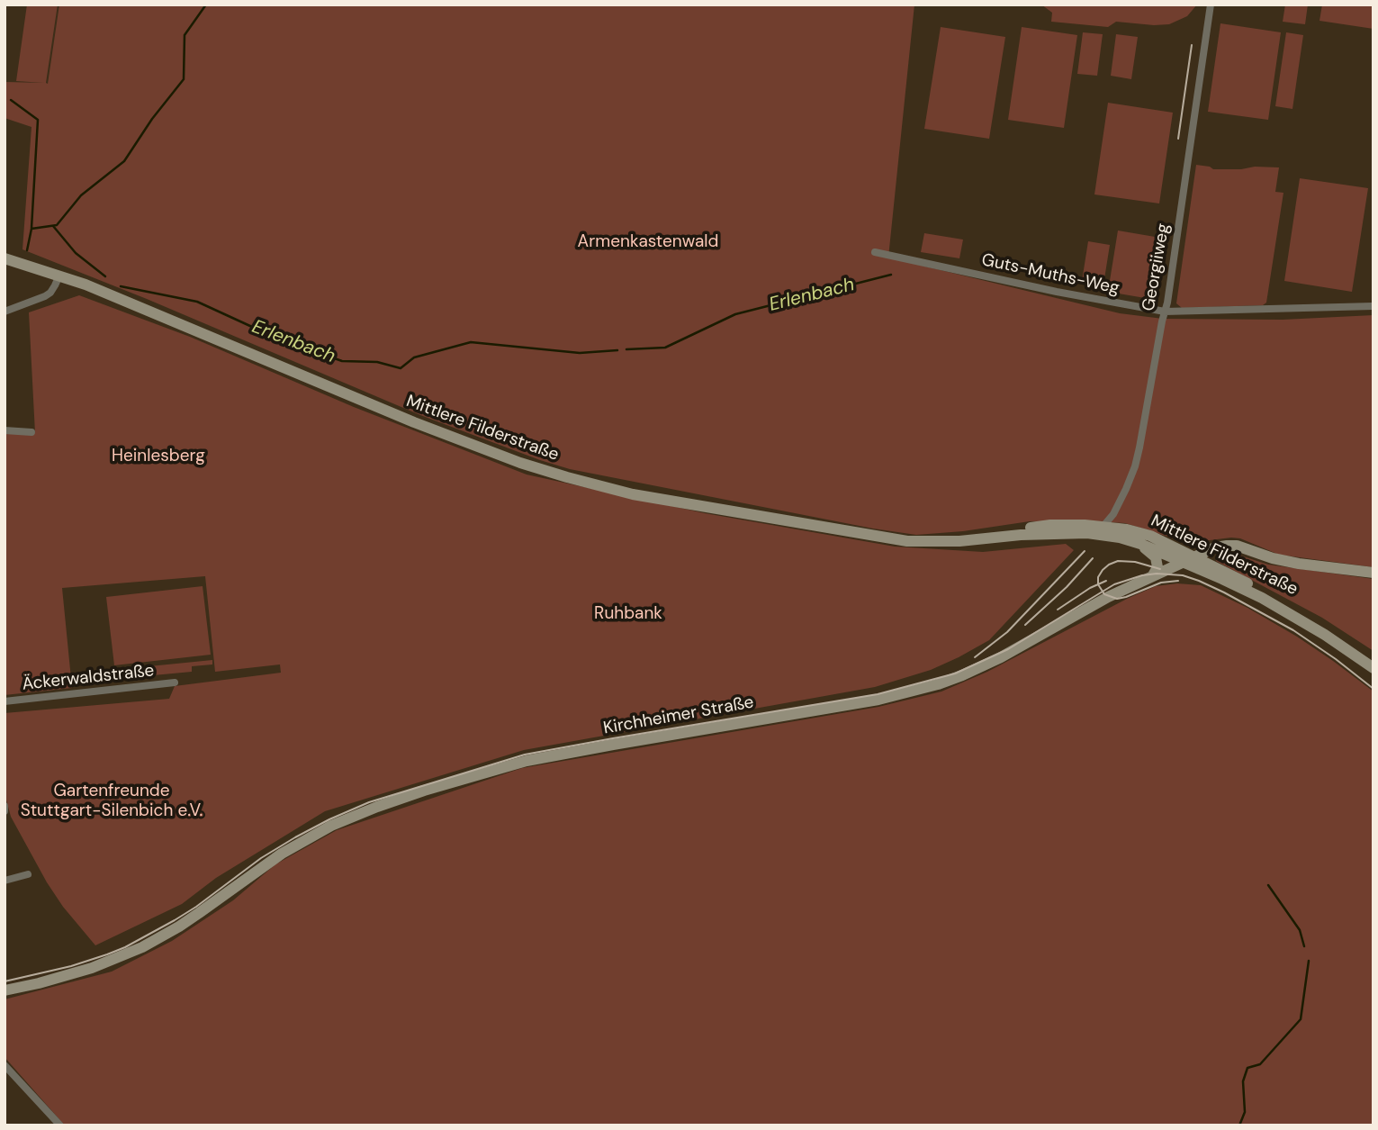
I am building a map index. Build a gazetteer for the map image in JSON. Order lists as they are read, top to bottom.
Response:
{
  "streets": {
    "main road": ["Mittlere Filderstraße", "Kirchheimer Straße"],
    "street": ["Georgiiweg", "Guts-Muths-Weg", "Äckerwaldstraße"]
  },
  "crossings": [
    ["Georgiiweg", "Guts-Muths-Weg"],
    ["Georgiiweg", "Mittlere Filderstraße"],
    ["Mittlere Filderstraße", "Kirchheimer Straße"]
  ],
  "water": ["Erlenbach"],
  "parks": [
    "Armenkastenwald",
    "Heinlesberg",
    "Ruhbank",
    "Gartenfreunde Stuttgart-Silenbich e.V."
  ]
}
